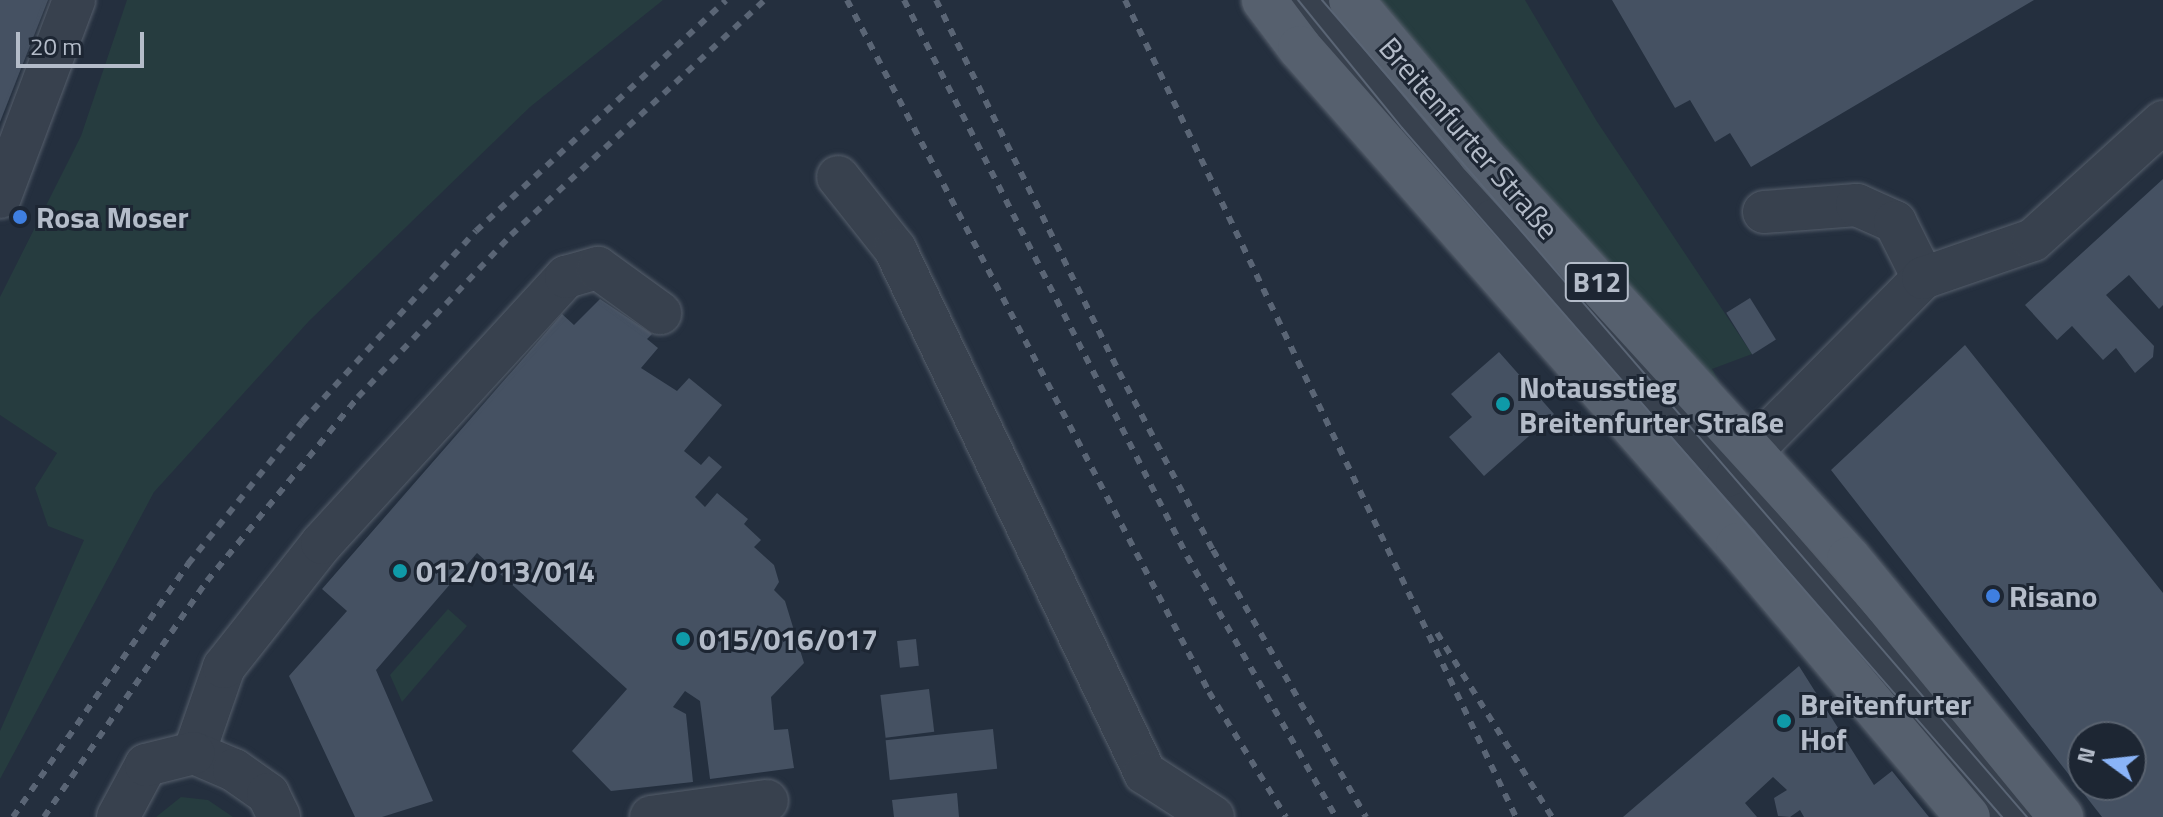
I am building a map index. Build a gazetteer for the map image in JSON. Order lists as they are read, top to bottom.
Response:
{
  "streets": {
    "main road": ["Breitenfurter Straße", "B12"]
  },
  "places": [
    "Rosa Moser",
    "Notausstieg Breitenfurter Straße",
    "012/013/014",
    "Risano",
    "015/016/017",
    "Breitenfurter Hof"
  ],
  "scale_bar": "20 m",
  "north": "left"
}
